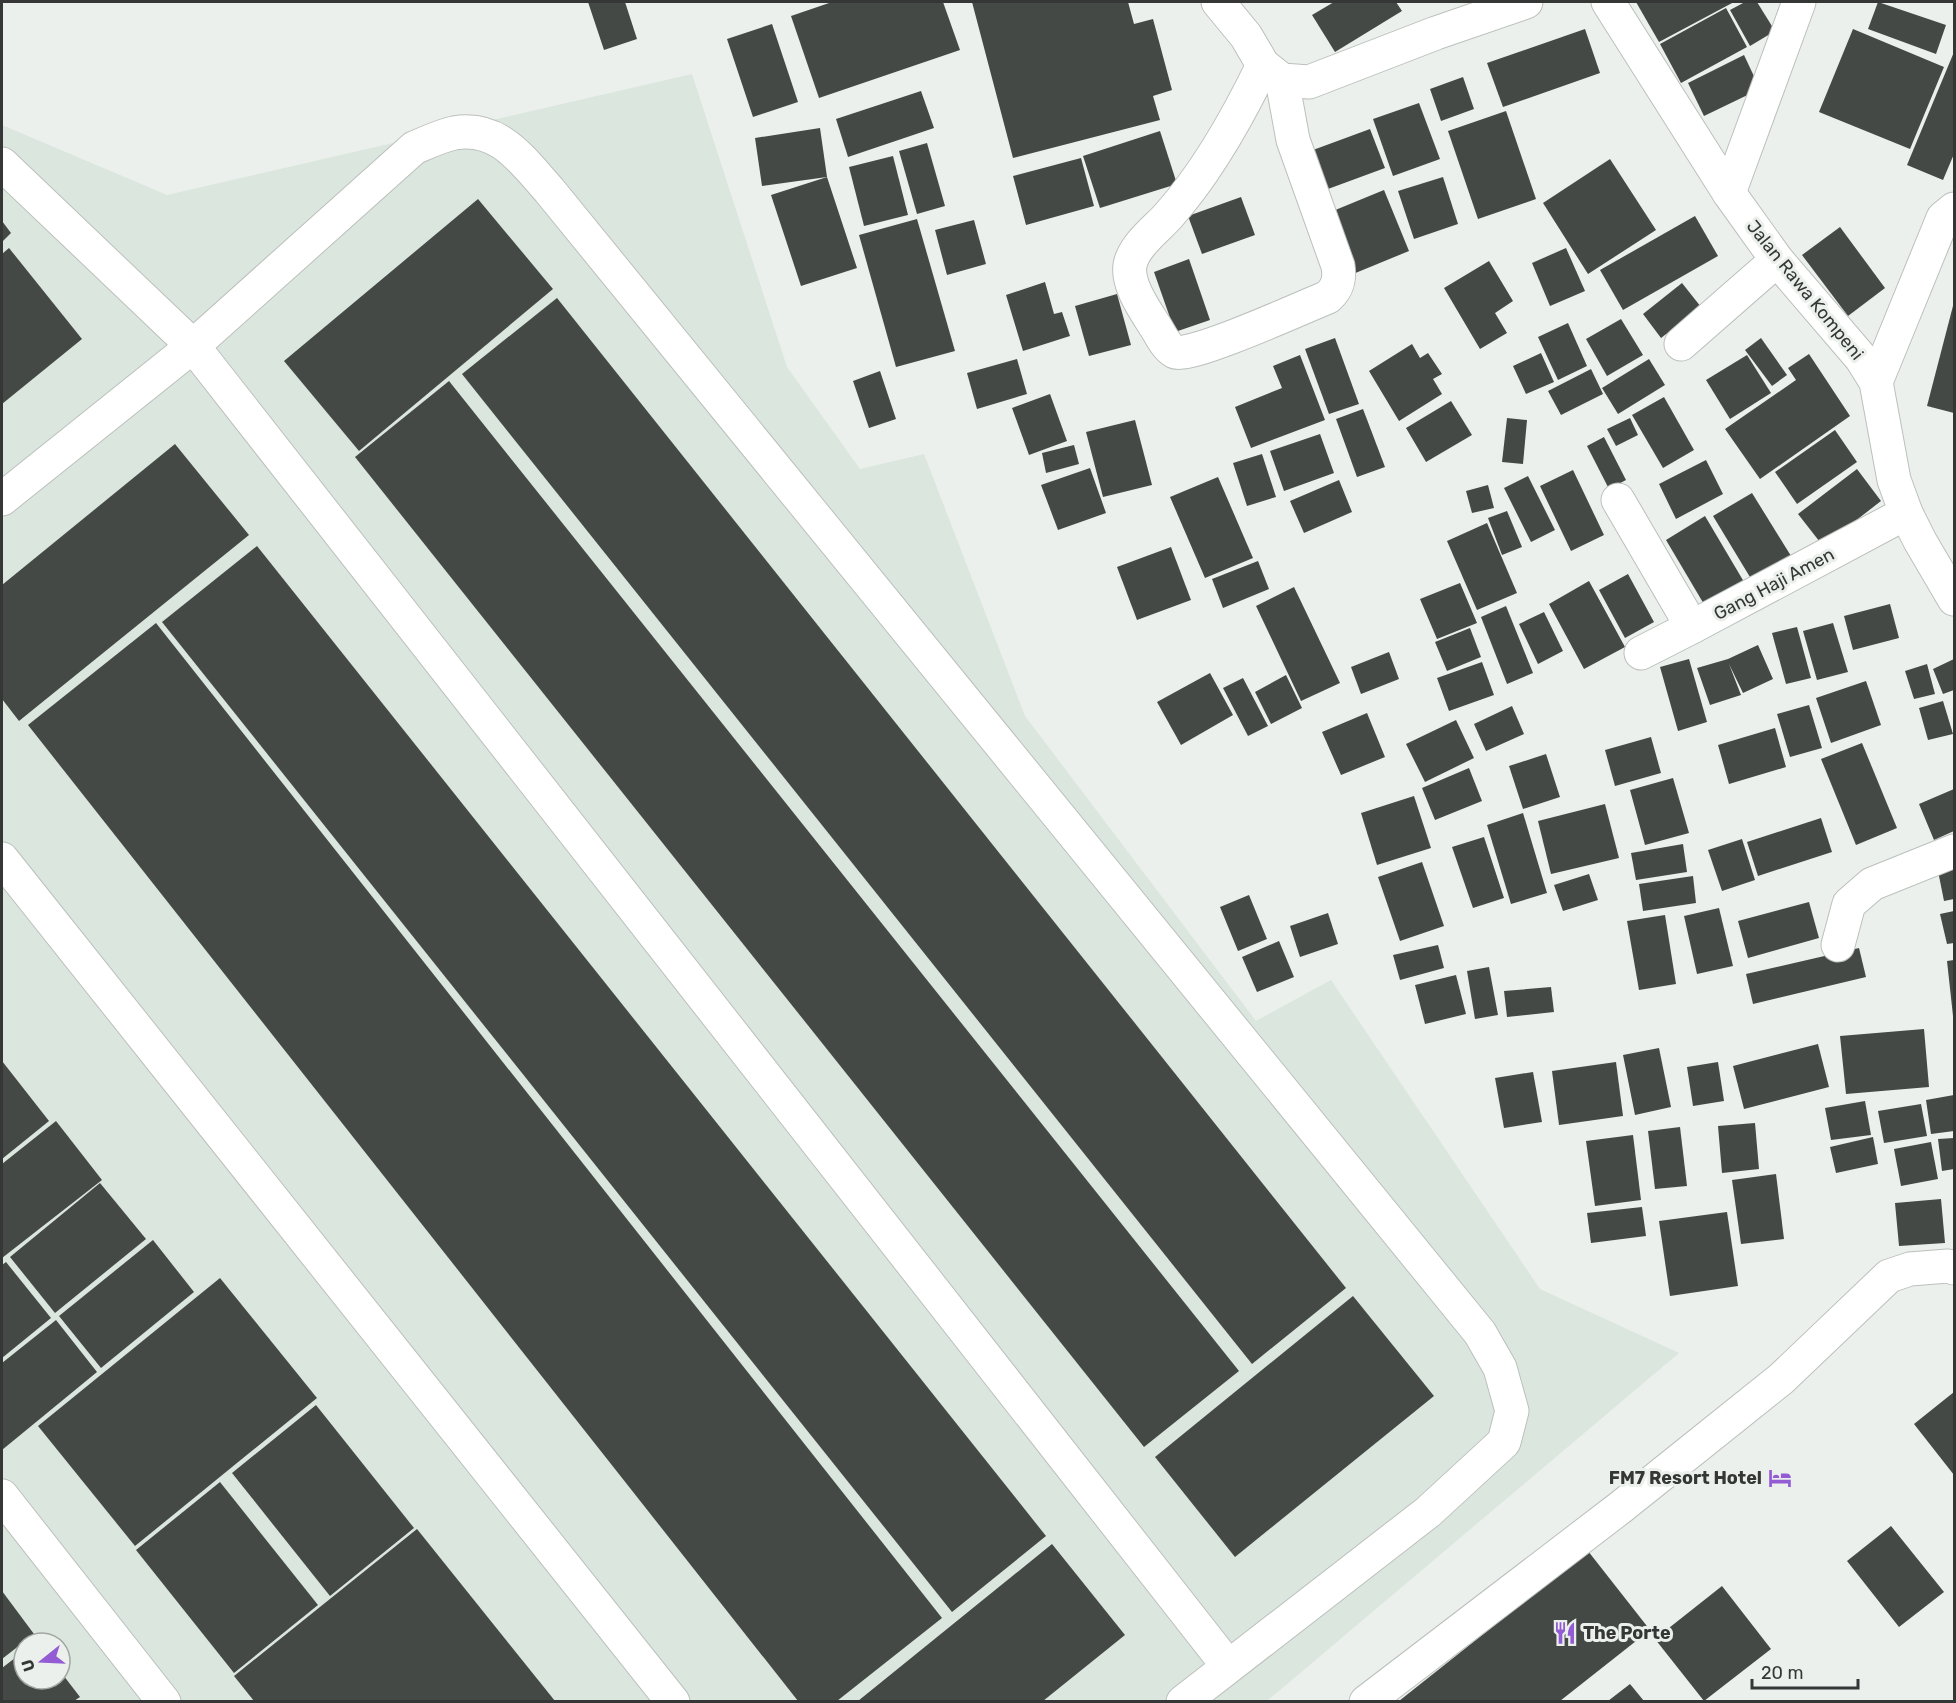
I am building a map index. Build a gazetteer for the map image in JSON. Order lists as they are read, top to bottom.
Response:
{
  "streets": {
    "street": ["Jalan Rawa Kompeni", "Gang Haji Amen"]
  },
  "crossings": [
    ["Jalan Rawa Kompeni", "Gang Haji Amen"]
  ],
  "places": {
    "hotel": ["FM7 Resort Hotel"],
    "restaurant": ["The Porte"]
  },
  "scale_bar": "20 m",
  "north": "left"
}
